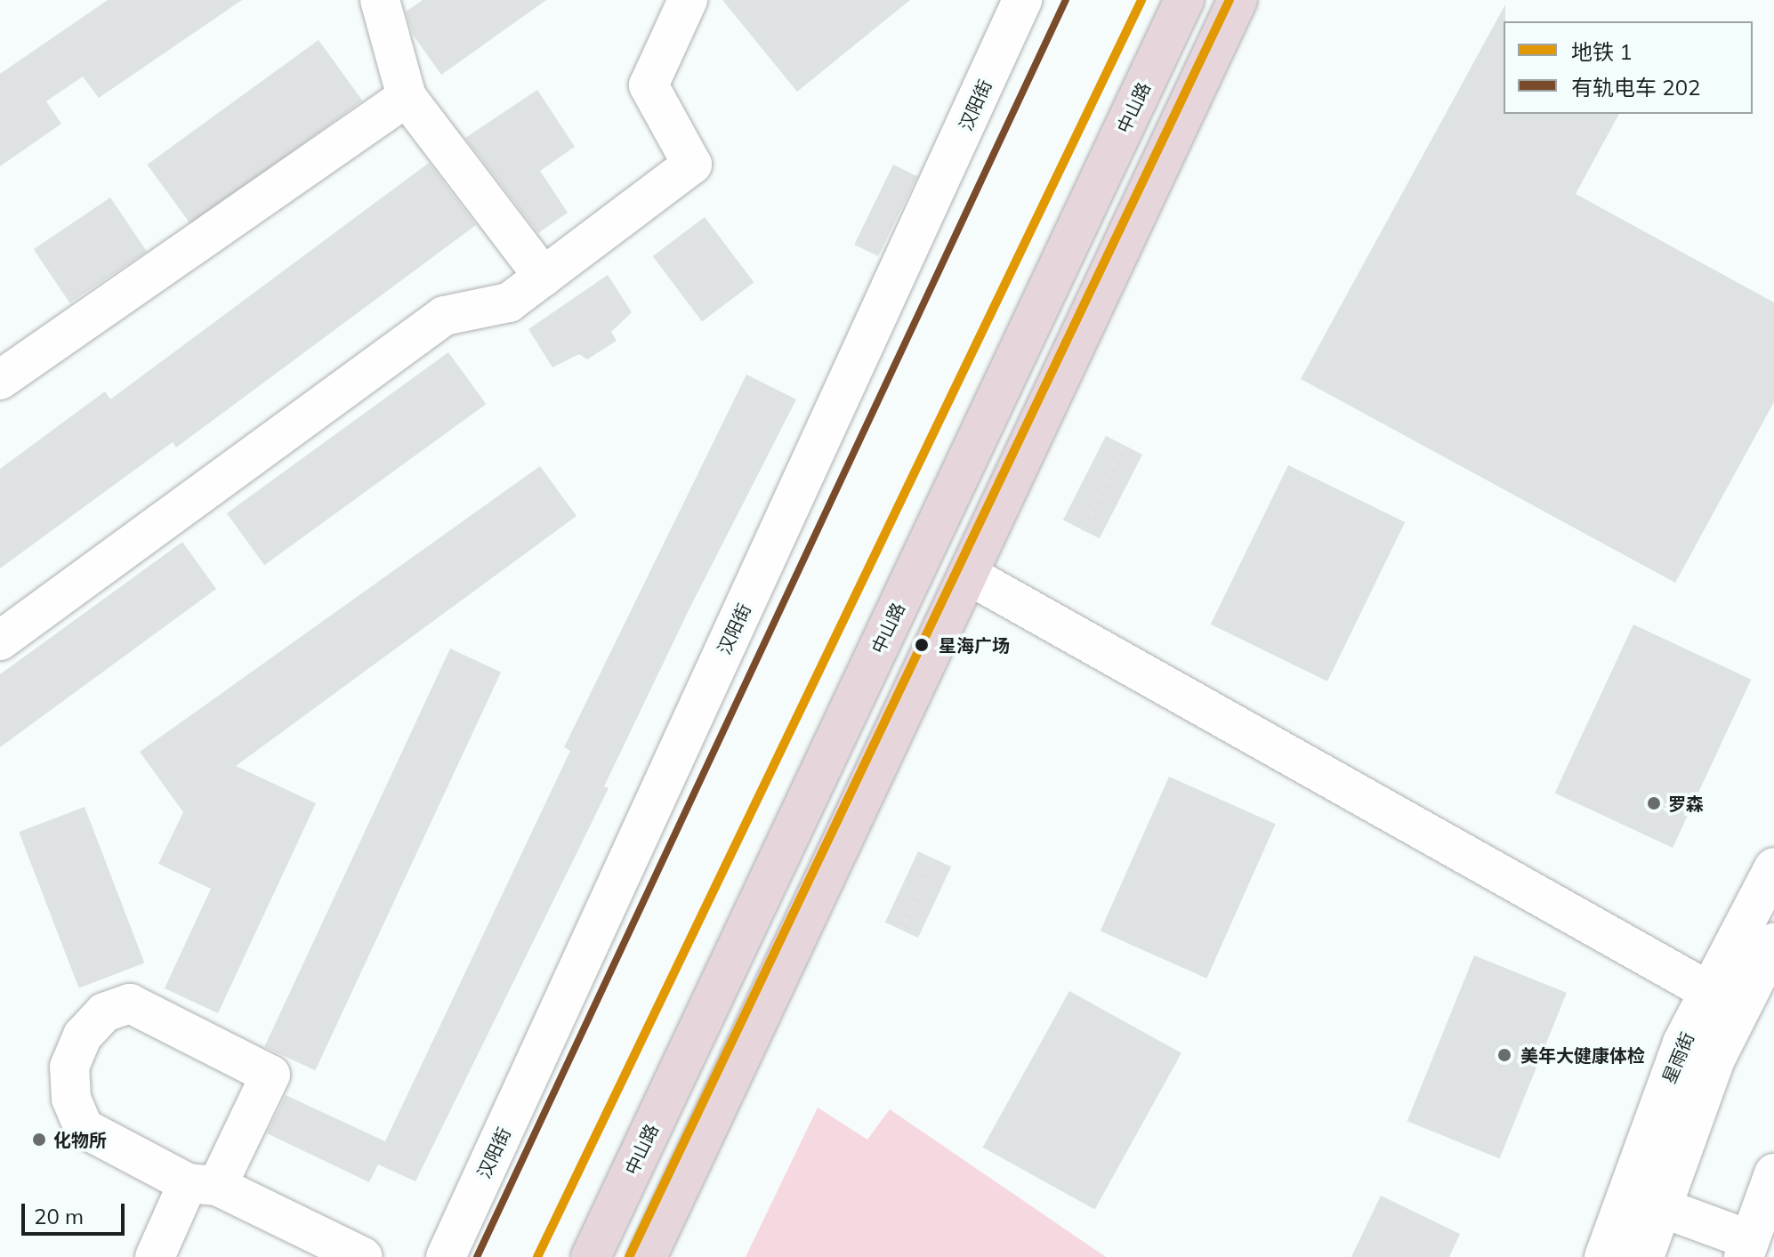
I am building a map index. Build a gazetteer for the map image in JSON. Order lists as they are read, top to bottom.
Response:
{
  "streets": {
    "highway": ["中山路"],
    "street": ["汉阳街", "星雨街"]
  },
  "places": [
    "星海广场",
    "罗森",
    "美年大健康体检",
    "化物所"
  ],
  "lines": ["metro line 1", "tram line 202"],
  "legend": ["地铁 1", "有轨电车 202"],
  "scale_bar": "20 m"
}
